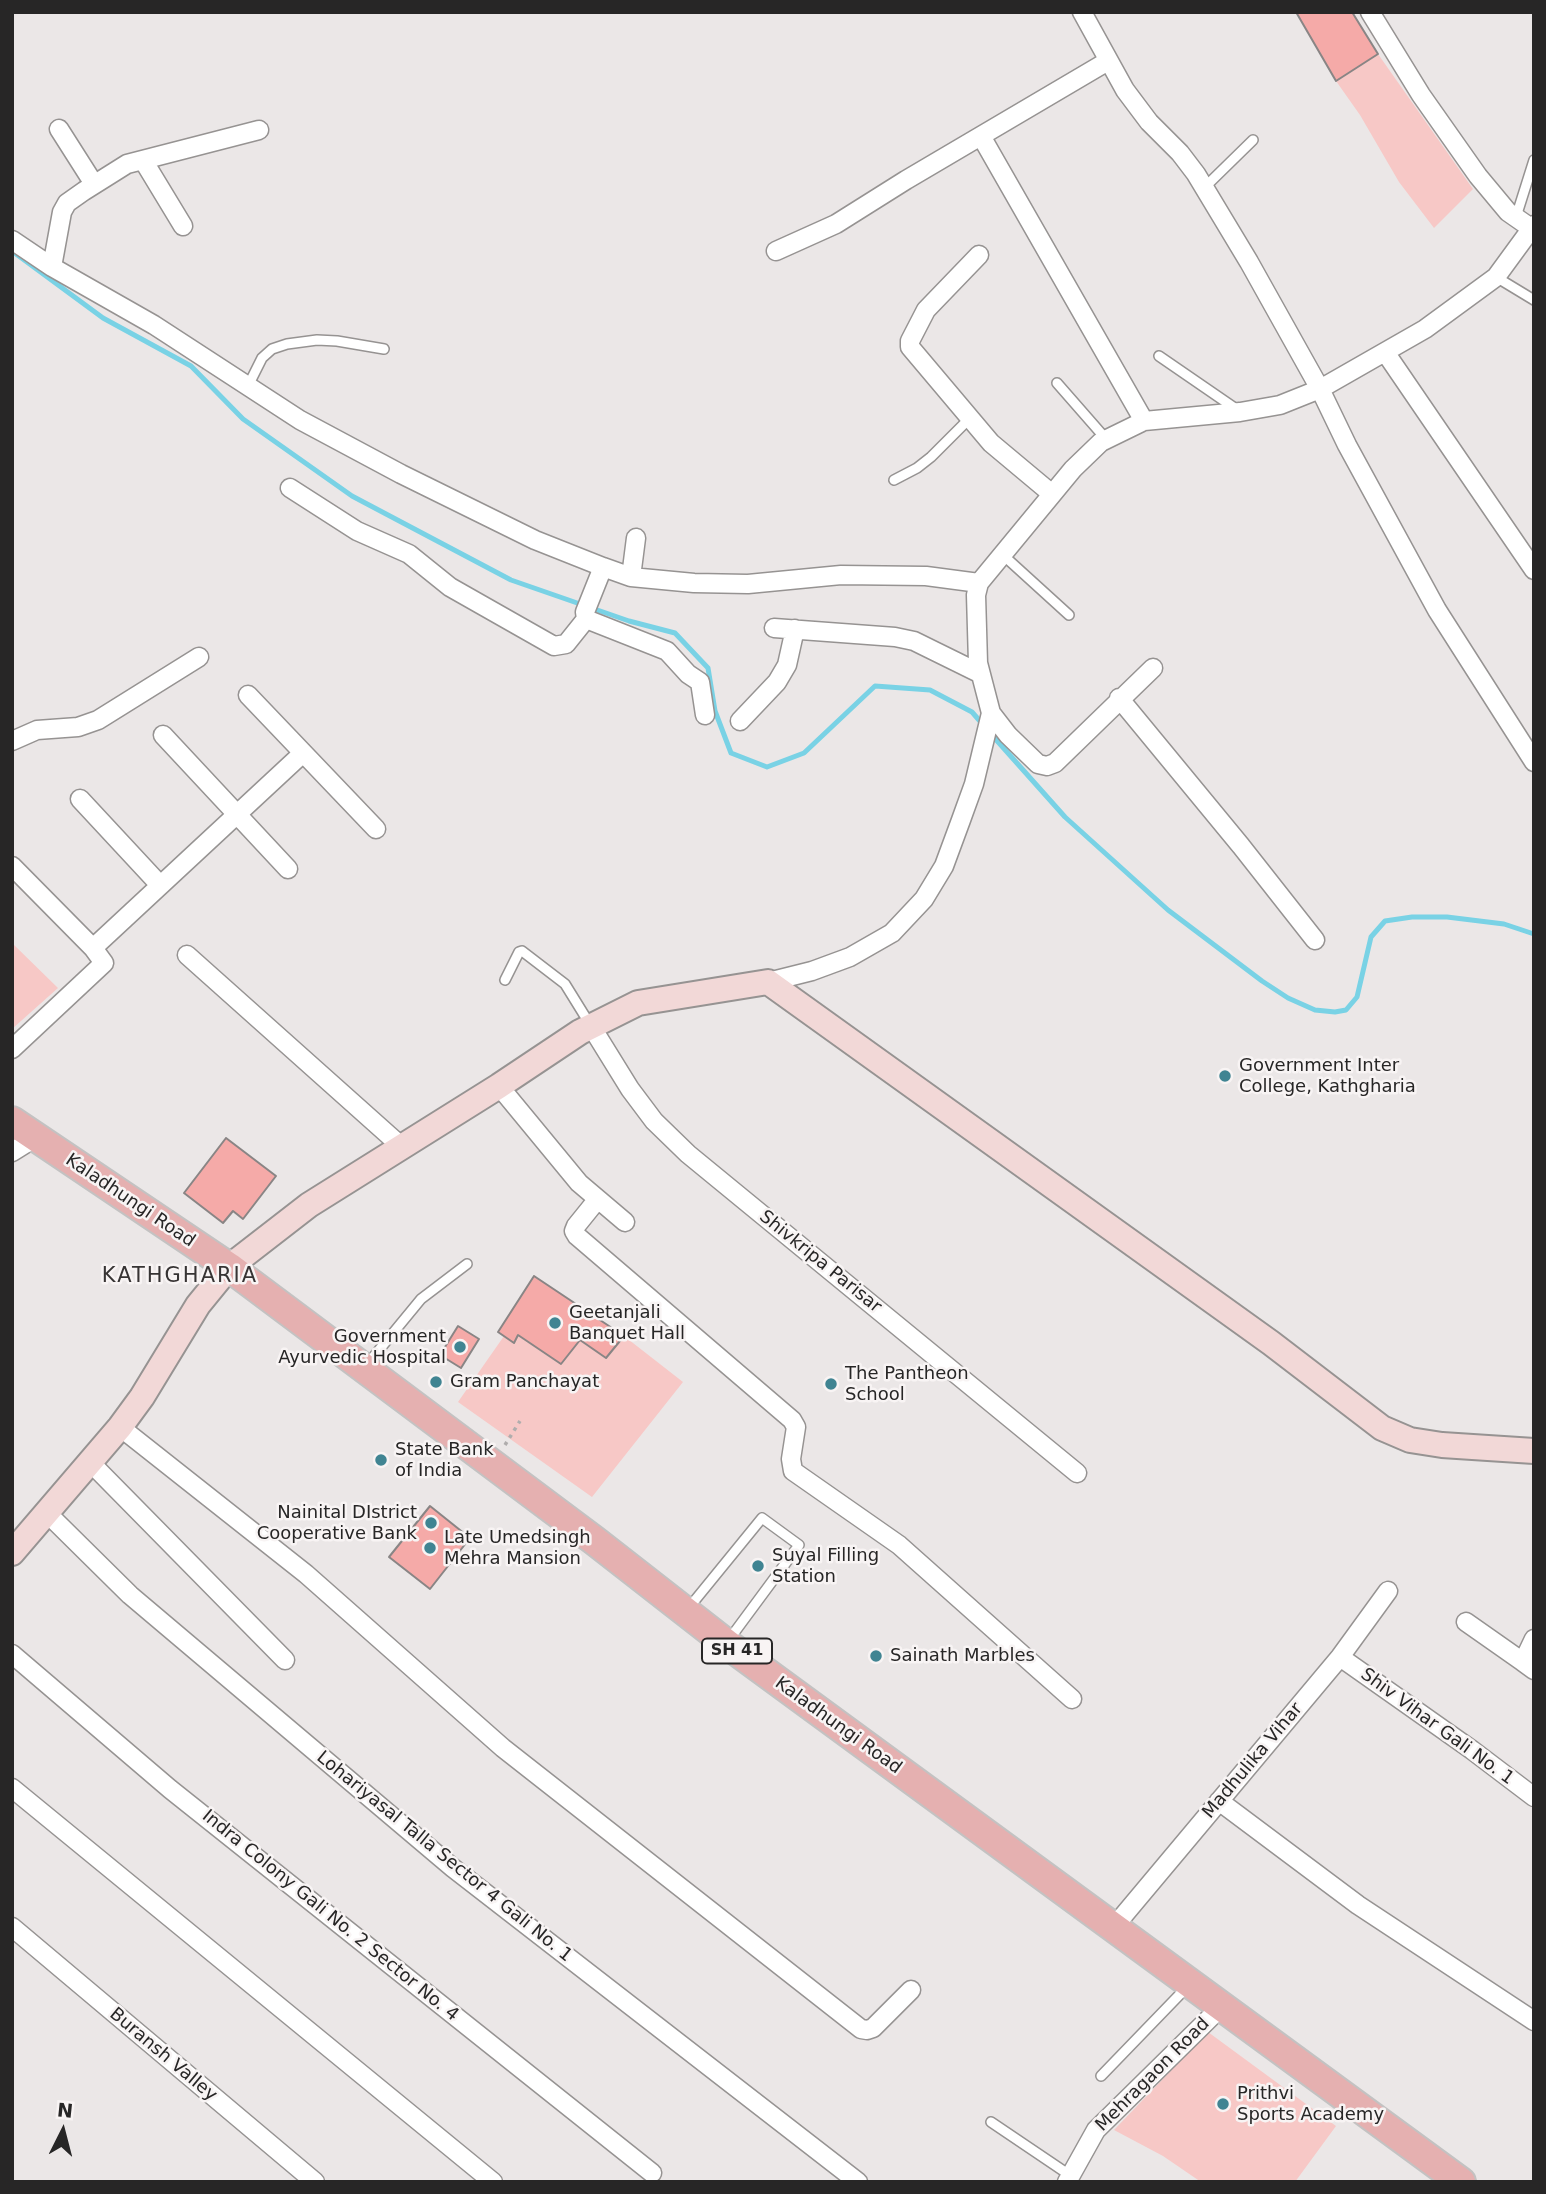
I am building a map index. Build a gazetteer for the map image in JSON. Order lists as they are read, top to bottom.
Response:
{
  "streets": {
    "main road": ["Kaladhungi Road", "SH 41"],
    "street": [
      "Shivkripa Parisar",
      "Shiv Vihar Gali No. 1",
      "Madhulika Vihar",
      "Lohariyasal Talla Sector 4 Gali No. 1",
      "Indra Colony Gali No. 2 Sector No. 4",
      "Buransh Valley",
      "Mehragaon Road"
    ]
  },
  "crossings": [
    ["Kaladhungi Road", "Madhulika Vihar"],
    ["Kaladhungi Road", "Mehragaon Road"],
    ["Shiv Vihar Gali No. 1", "Madhulika Vihar"]
  ],
  "districts": ["KATHGHARIA"],
  "places": [
    "Government Inter College, Kathgharia",
    "Geetanjali Banquet Hall",
    "Government Ayurvedic Hospital",
    "Gram Panchayat",
    "The Pantheon School",
    "State Bank of India",
    "Nainital DIstrict Cooperative Bank",
    "Late Umedsingh Mehra Mansion",
    "Suyal Filling Station",
    "Sainath Marbles",
    "Prithvi Sports Academy"
  ],
  "north": "top"
}
